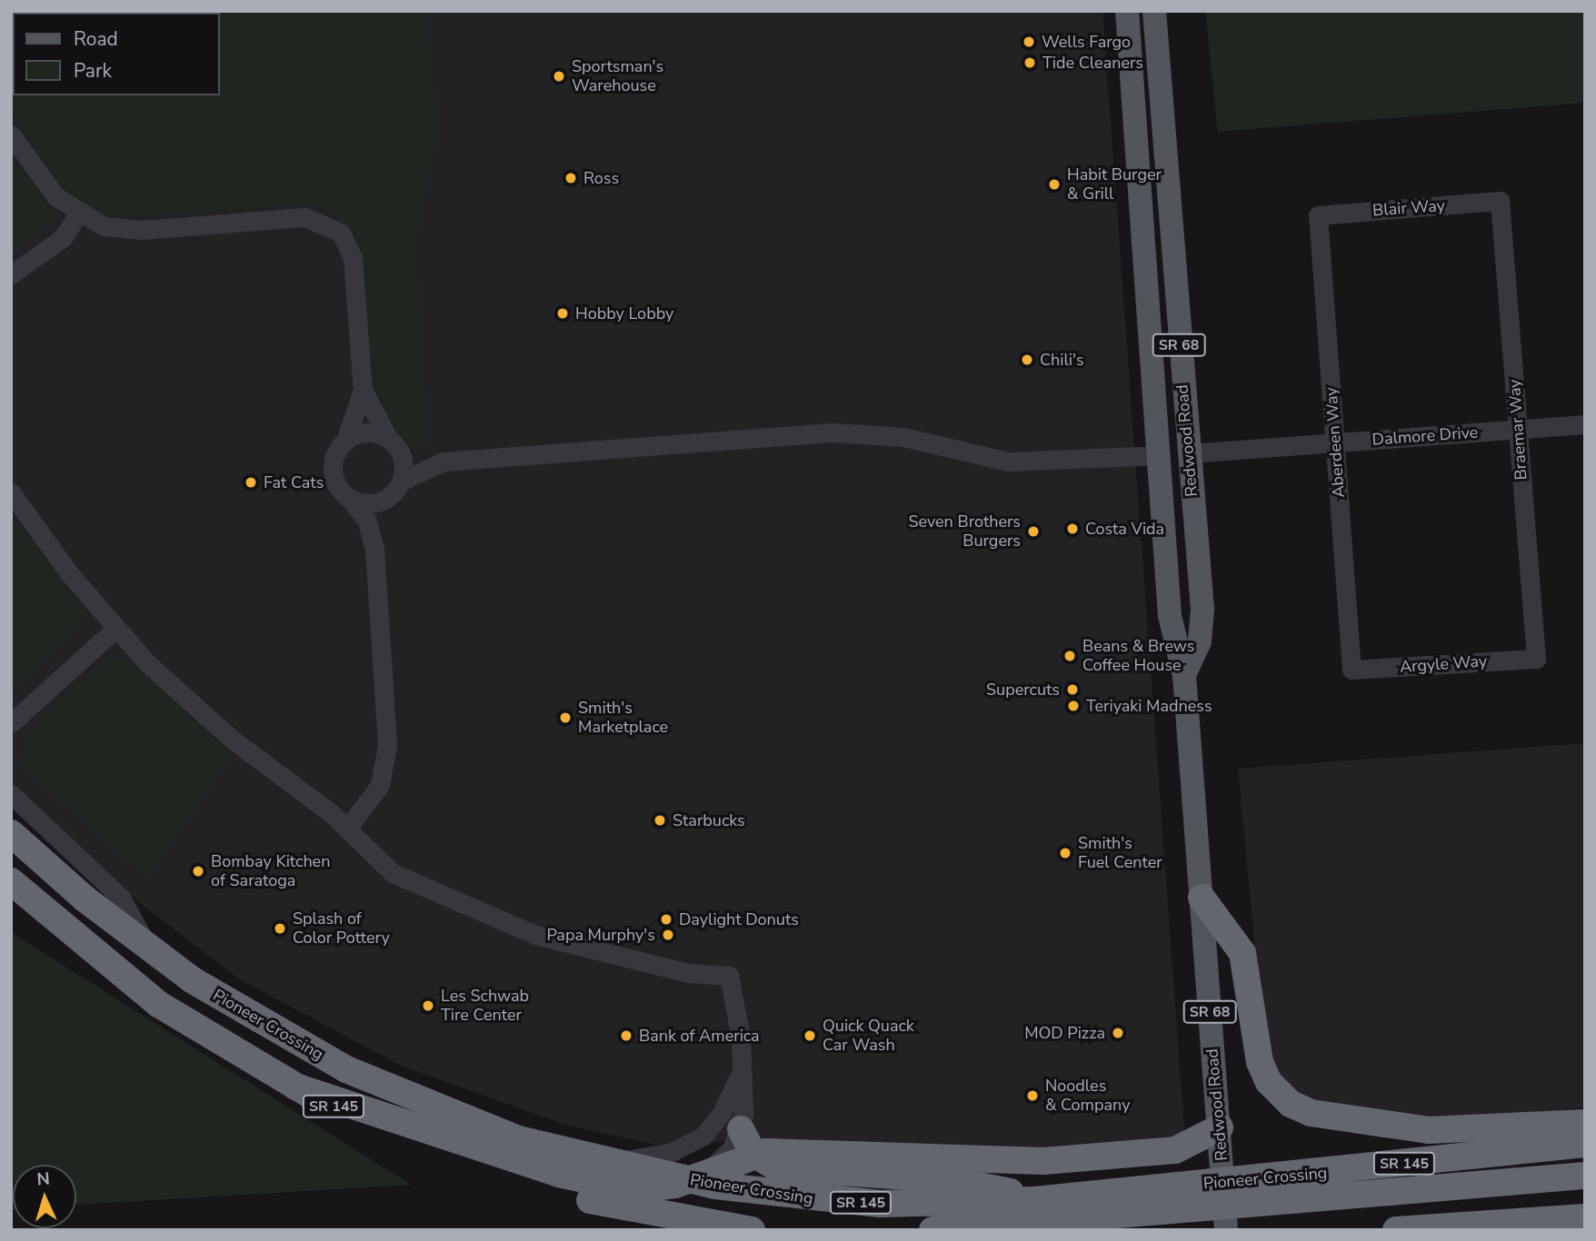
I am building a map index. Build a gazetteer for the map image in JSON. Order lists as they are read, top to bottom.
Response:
{
  "streets": {
    "highway": ["Pioneer Crossing", "SR 145"],
    "main road": ["SR 68", "Redwood Road"],
    "street": [
      "Blair Way",
      "Braemar Way",
      "Dalmore Drive",
      "Aberdeen Way",
      "Argyle Way"
    ]
  },
  "crossings": [
    ["Blair Way", "Braemar Way"],
    ["Blair Way", "Aberdeen Way"],
    ["Braemar Way", "Dalmore Drive"],
    ["Braemar Way", "Argyle Way"],
    ["Dalmore Drive", "Redwood Road"],
    ["Dalmore Drive", "Aberdeen Way"],
    ["Redwood Road", "Pioneer Crossing"],
    ["Aberdeen Way", "Argyle Way"]
  ],
  "places": [
    "Wells Fargo",
    "Tide Cleaners",
    "Sportsman's Warehouse",
    "Ross",
    "Habit Burger & Grill",
    "Hobby Lobby",
    "Chili's",
    "Fat Cats",
    "Costa Vida",
    "Seven Brothers Burgers",
    "Beans & Brews Coffee House",
    "Supercuts",
    "Teriyaki Madness",
    "Smith's Marketplace",
    "Starbucks",
    "Smith's Fuel Center",
    "Bombay Kitchen of Saratoga",
    "Daylight Donuts",
    "Splash of Color Pottery",
    "Papa Murphy's",
    "Les Schwab Tire Center",
    "MOD Pizza",
    "Bank of America",
    "Quick Quack Car Wash",
    "Noodles & Company"
  ],
  "legend": ["Road", "Park"],
  "north": "top"
}
